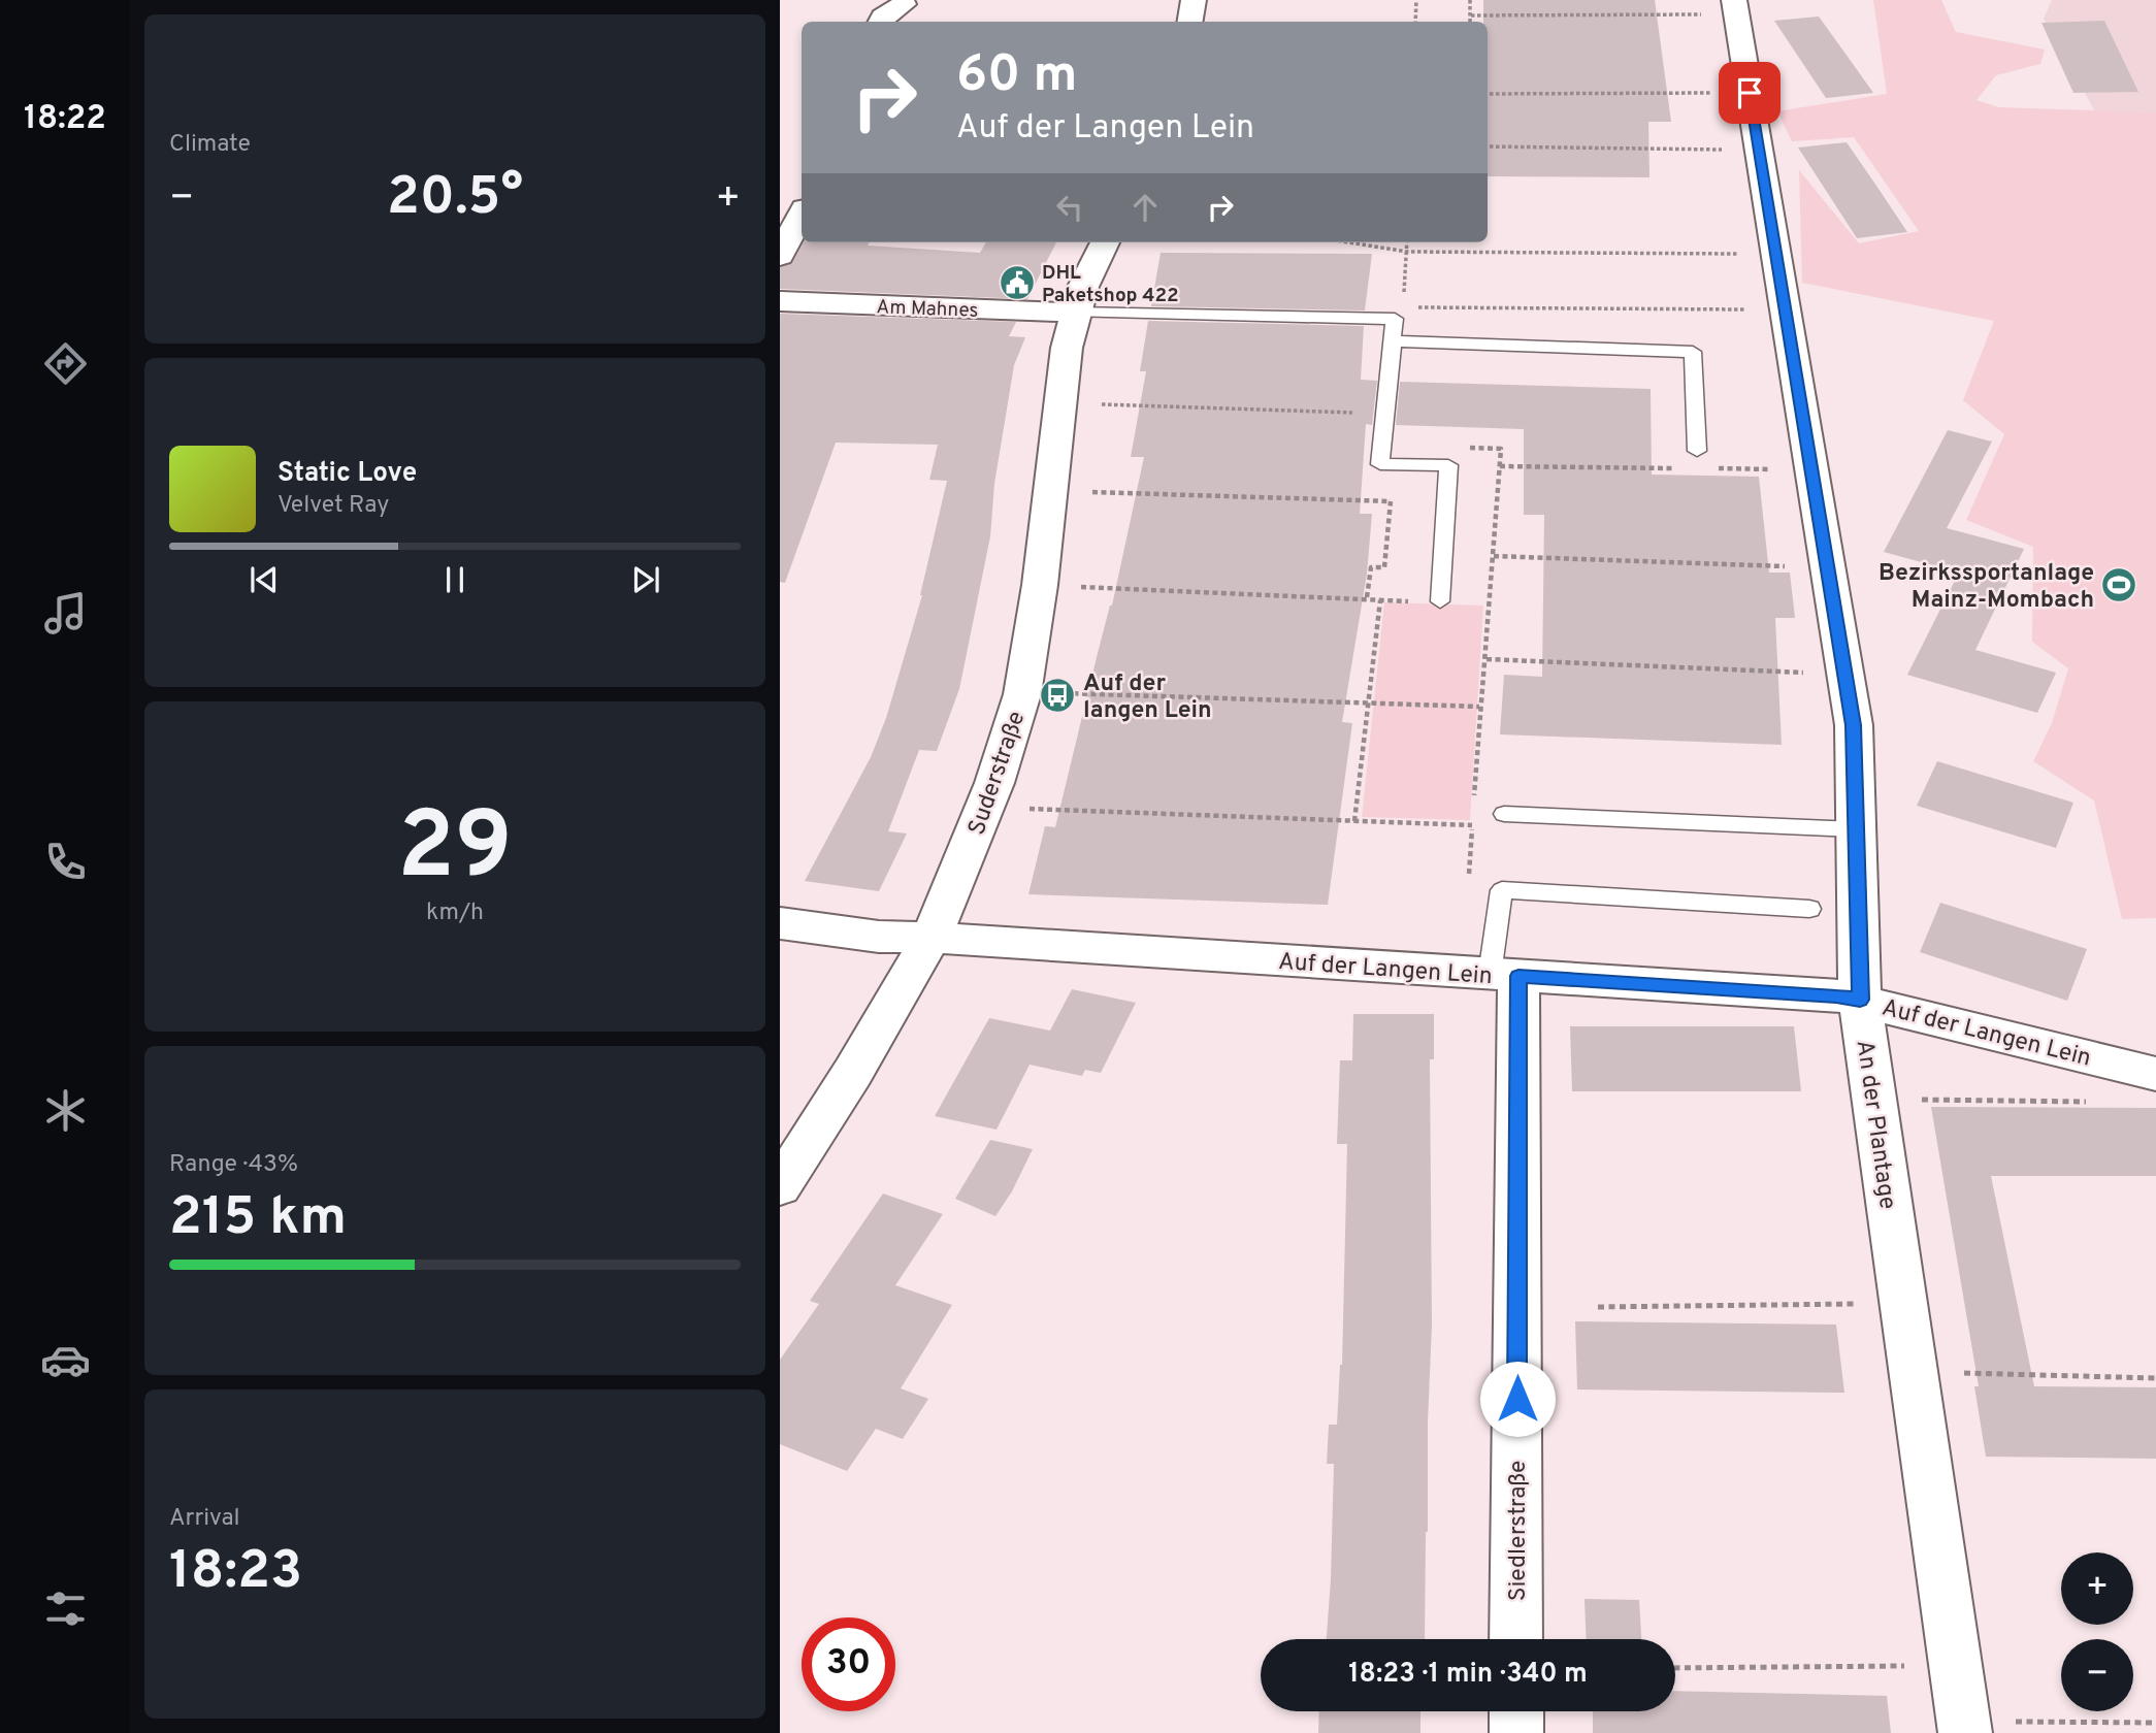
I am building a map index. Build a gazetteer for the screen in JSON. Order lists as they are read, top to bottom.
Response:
{
  "streets": {
    "street": [
      "Am Mahnes",
      "Suderstraße",
      "Auf der Langen Lein",
      "An der Plantage",
      "Siedlerstraße"
    ]
  },
  "crossings": [
    ["Am Mahnes", "Suderstraße"],
    ["Suderstraße", "Auf der Langen Lein"],
    ["Auf der Langen Lein", "An der Plantage"],
    ["Auf der Langen Lein", "Siedlerstraße"]
  ],
  "places": {
    "public building": ["DHL Paketshop 422"],
    "sports": ["Bezirkssportanlage Mainz-Mombach"],
    "bus stop": ["Auf der langen Lein"]
  },
  "page": {
    "tabs": "18:22",
    "tile": [
      "Climate",
      ["29", "km/h"],
      ["Range · 43%", "215 km"],
      ["Arrival", "18:23"]
    ],
    "turn": ["60 m", "Auf der Langen Lein"],
    "heat": ["−", "20.5°", "+"],
    "song": ["Static Love", "Velvet Ray"],
    "map_buttons": ["+", "−"],
    "limit": "30",
    "trip": "18:23 · 1 min · 340 m"
  }
}
